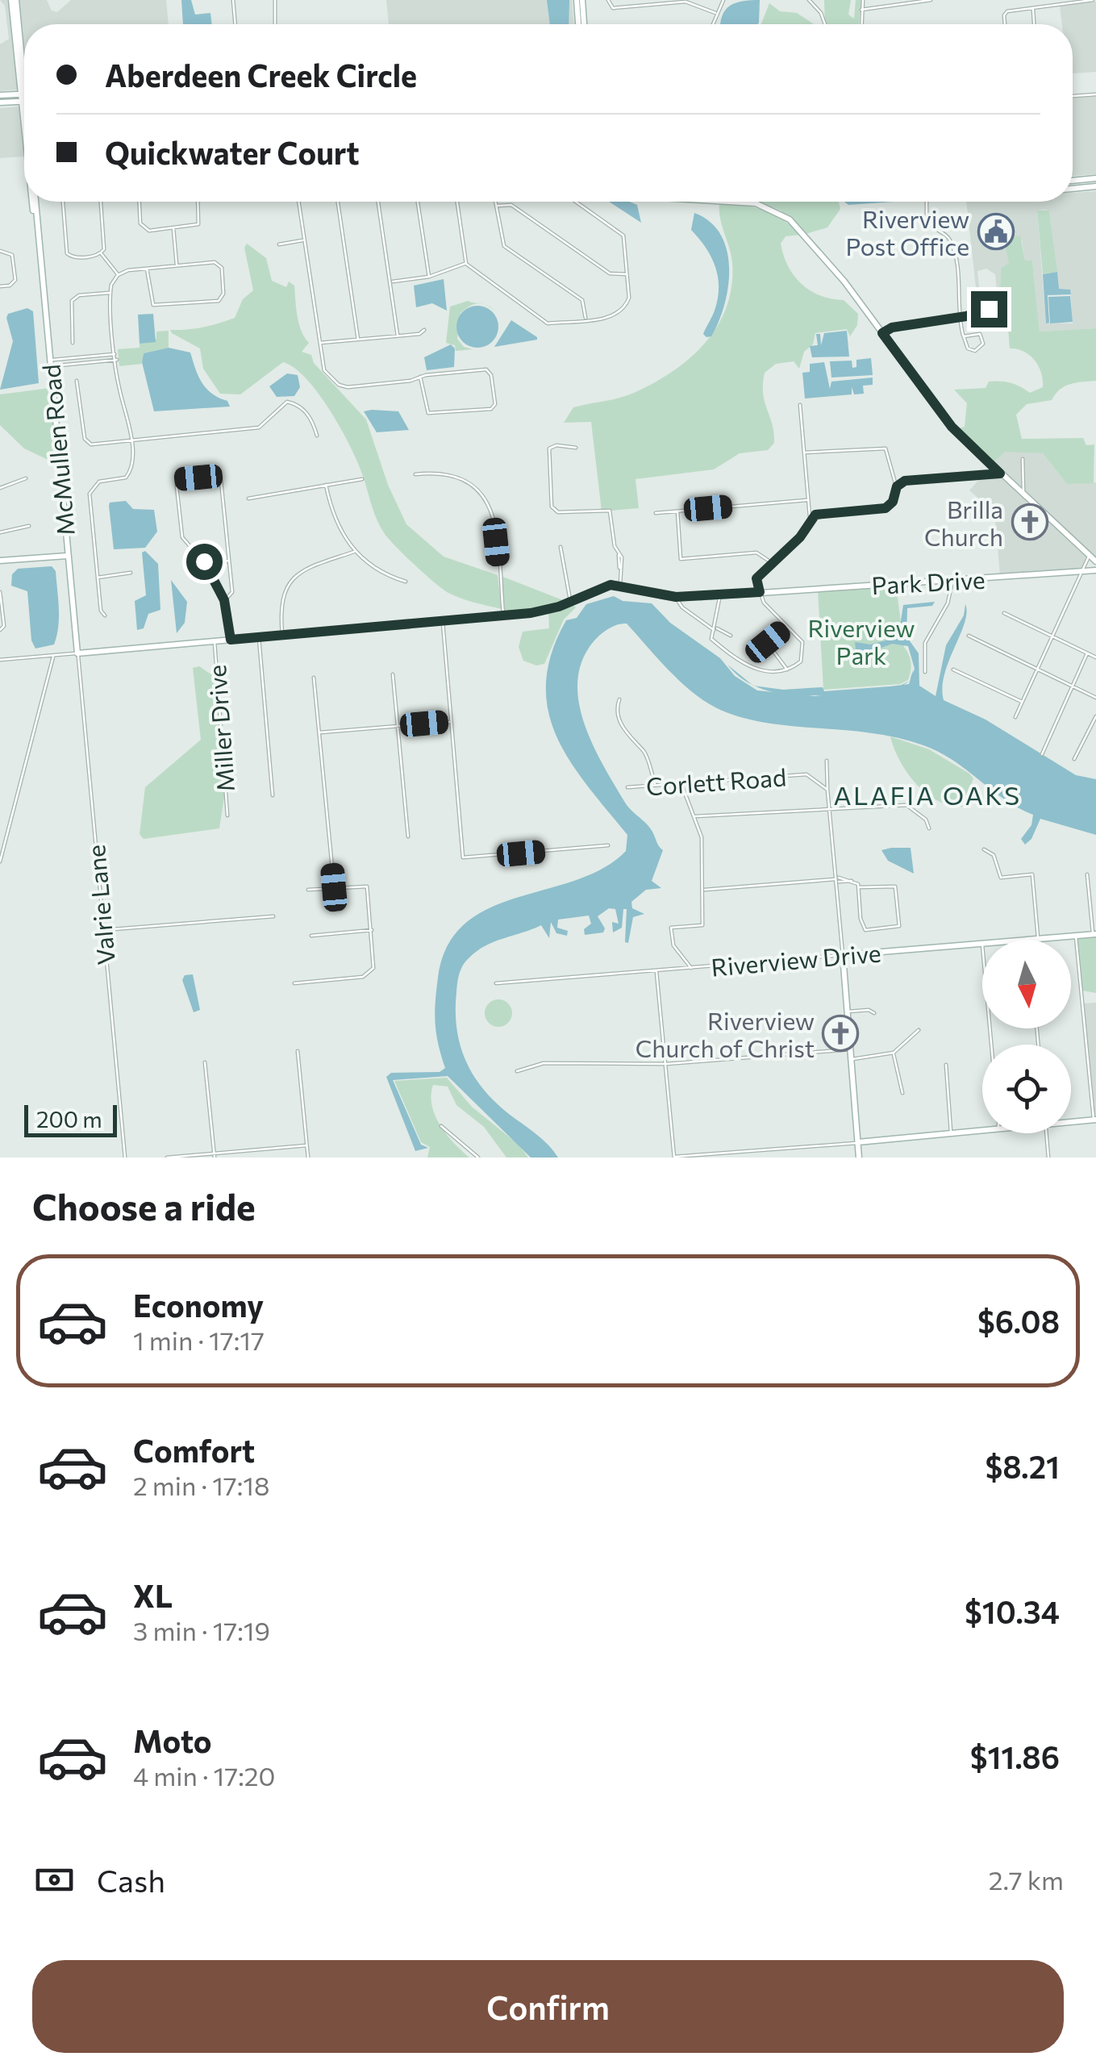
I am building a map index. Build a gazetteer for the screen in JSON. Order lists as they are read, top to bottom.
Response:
{
  "streets": {
    "street": [
      "McMullen Road",
      "Park Drive",
      "Miller Drive",
      "Corlett Road",
      "Valrie Lane",
      "Riverview Drive"
    ]
  },
  "crossings": [
    ["McMullen Road", "Valrie Lane"]
  ],
  "districts": ["ALAFIA OAKS"],
  "parks": ["Riverview Park"],
  "places": {
    "public building": ["Riverview Post Office"],
    "church": ["Brilla Church", "Riverview Church of Christ"]
  },
  "scale_bar": "200 m",
  "north": "bottom",
  "page": {
    "banner": ["Aberdeen Creek Circle", "Quickwater Court"],
    "scale": "200 m",
    "heading": "Choose a ride",
    "list": [
      {
        "name": "Economy",
        "note": "1 min · 17:17",
        "value": "$6.08"
      },
      {
        "name": "Comfort",
        "note": "2 min · 17:18",
        "value": "$8.21"
      },
      {
        "name": "XL",
        "note": "3 min · 17:19",
        "value": "$10.34"
      },
      {
        "name": "Moto",
        "note": "4 min · 17:20",
        "value": "$11.86"
      }
    ],
    "pay": ["Cash", "2.7 km"],
    "buttons": "Confirm"
  }
}
